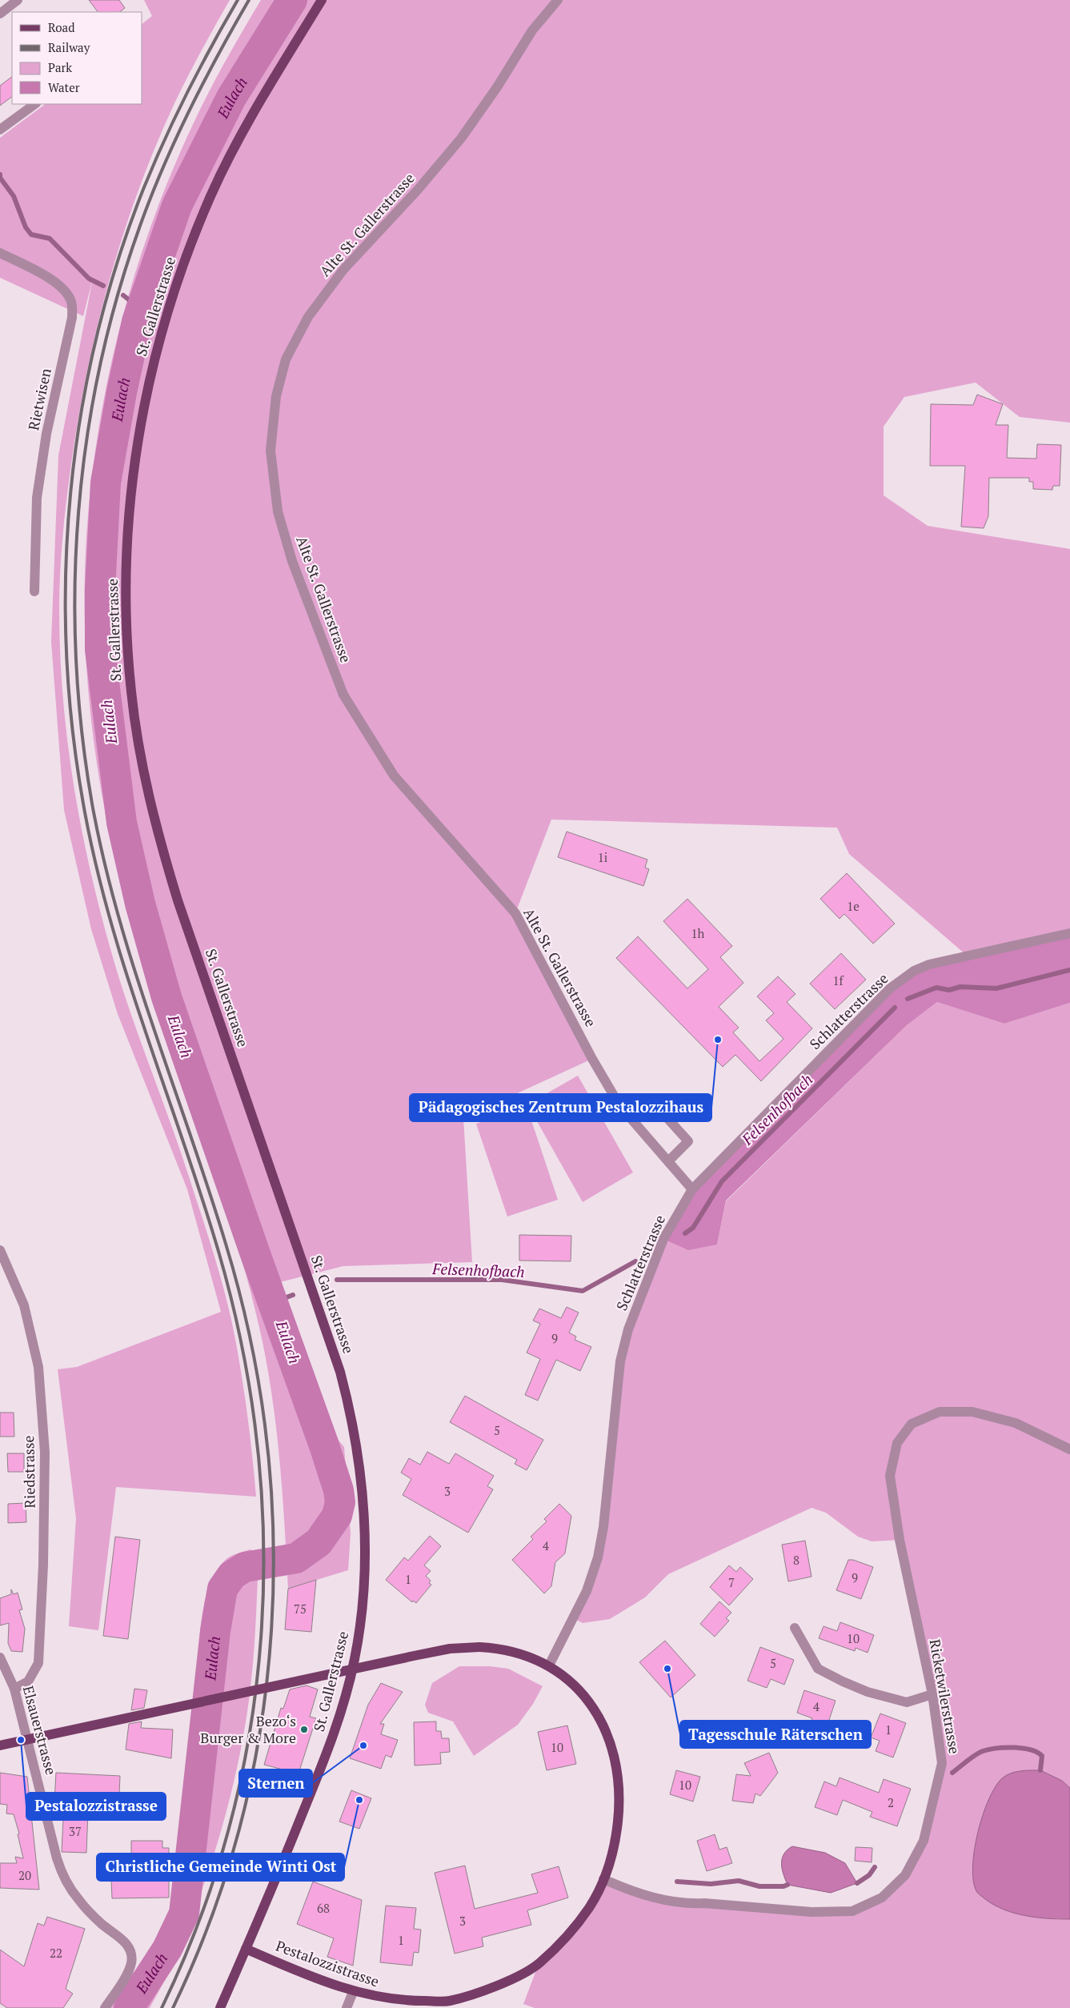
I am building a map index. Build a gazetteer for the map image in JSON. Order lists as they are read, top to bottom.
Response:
{
  "streets": {
    "main road": ["St. Gallerstrasse", "Pestalozzistrasse"],
    "street": [
      "Alte St. Gallerstrasse",
      "Rietwisen",
      "Schlatterstrasse",
      "Riedstrasse",
      "Ricketwilerstrasse",
      "Elsauerstrasse"
    ]
  },
  "crossings": [
    ["Alte St. Gallerstrasse", "Schlatterstrasse"],
    ["St. Gallerstrasse", "Pestalozzistrasse"],
    ["Schlatterstrasse", "Pestalozzistrasse"],
    ["Riedstrasse", "Elsauerstrasse"],
    ["Ricketwilerstrasse", "Pestalozzistrasse"]
  ],
  "water": ["Eulach", "Felsenhofbach"],
  "places": [
    "Pädagogisches Zentrum Pestalozzihaus",
    "Tagesschule Räterschen",
    "Bezo‘s Burger & More",
    "Pestalozzistrasse",
    "Sternen",
    "Christliche Gemeinde Winti Ost"
  ],
  "house_numbers": [
    "1i",
    "1e",
    "1h",
    "1f",
    "9",
    "5",
    "3",
    "4",
    "8",
    "9",
    "1",
    "7",
    "75",
    "10",
    "5",
    "4",
    "1",
    "10",
    "10",
    "2",
    "37",
    "20",
    "68",
    "3",
    "1",
    "22"
  ],
  "legend": [
    "Road",
    "Railway",
    "Park",
    "Water"
  ]
}
